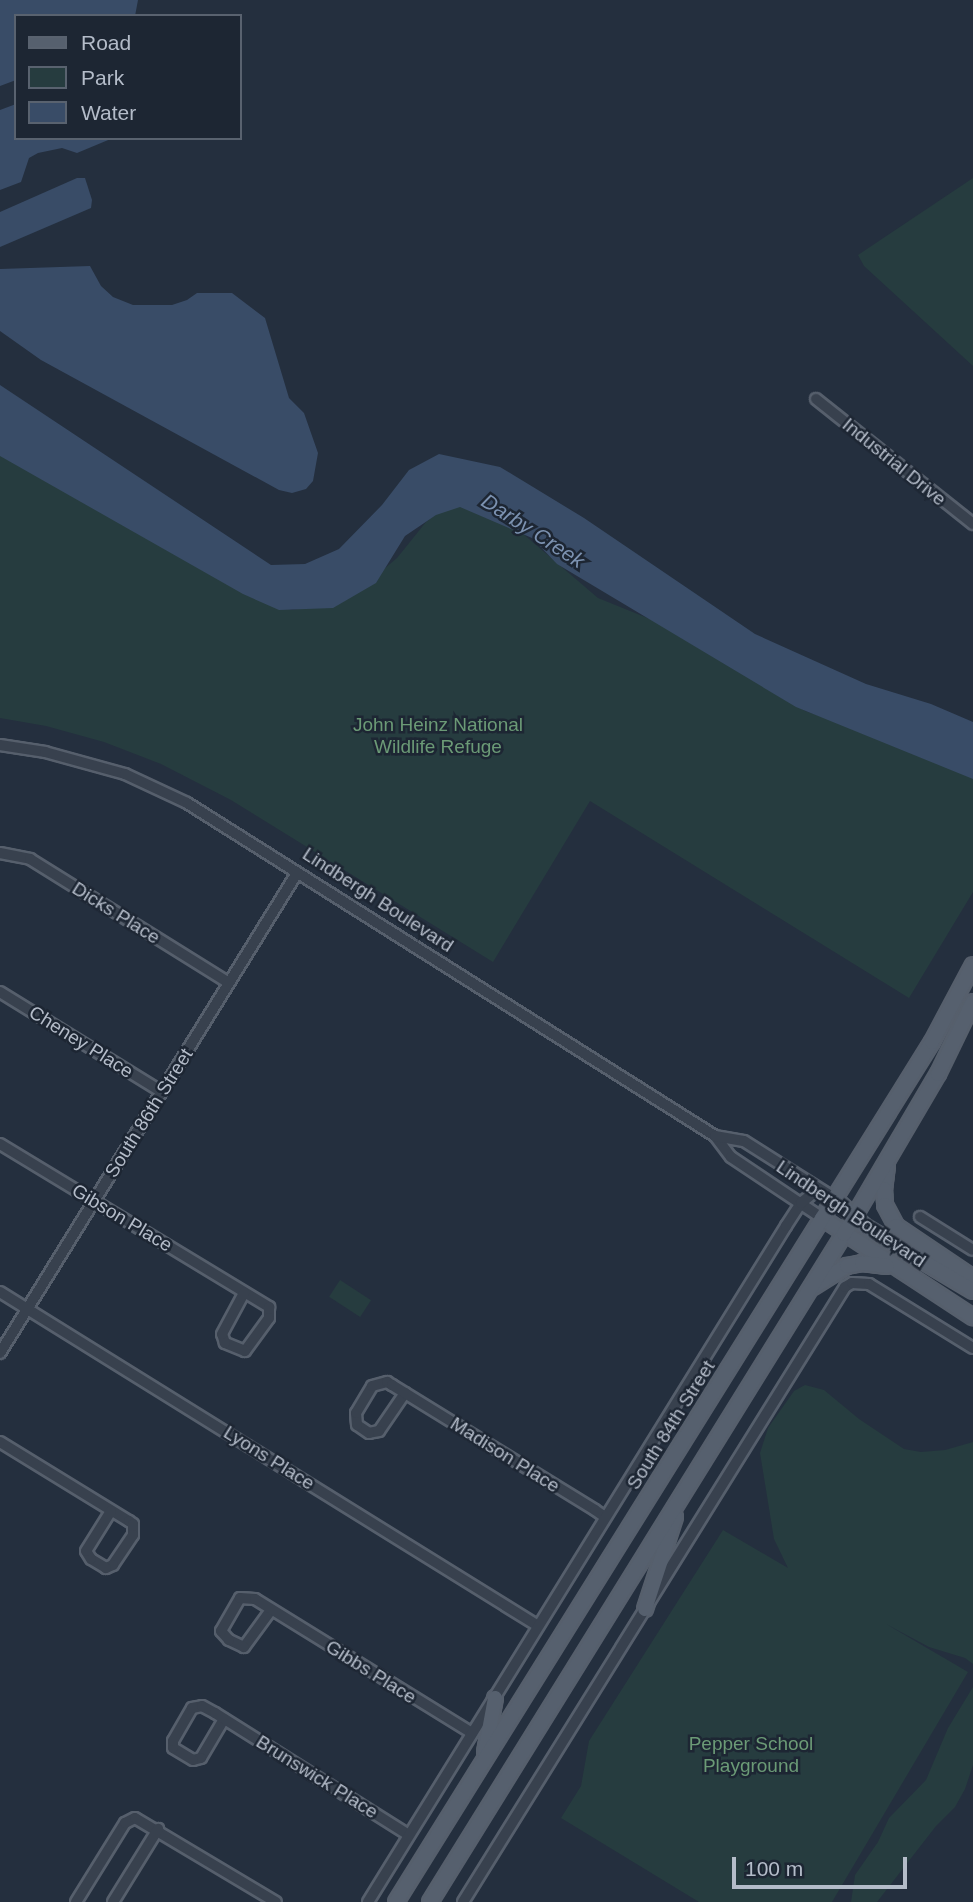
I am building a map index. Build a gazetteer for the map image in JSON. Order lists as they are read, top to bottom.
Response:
{
  "streets": {
    "main road": ["Lindbergh Boulevard", "South 84th Street"],
    "street": [
      "Industrial Drive",
      "Dicks Place",
      "Cheney Place",
      "South 86th Street",
      "Gibson Place",
      "Madison Place",
      "Lyons Place",
      "Gibbs Place",
      "Brunswick Place"
    ]
  },
  "crossings": [
    ["Lindbergh Boulevard", "South 86th Street"],
    ["Lindbergh Boulevard", "South 84th Street"],
    ["Dicks Place", "South 86th Street"],
    ["Cheney Place", "South 86th Street"],
    ["South 86th Street", "Gibson Place"],
    ["South 86th Street", "Lyons Place"],
    ["South 84th Street", "Madison Place"],
    ["South 84th Street", "Lyons Place"],
    ["South 84th Street", "Gibbs Place"],
    ["South 84th Street", "Brunswick Place"]
  ],
  "water": ["Darby Creek"],
  "parks": ["John Heinz National Wildlife Refuge", "Pepper School Playground"],
  "legend": ["Road", "Park", "Water"],
  "scale_bar": "100 m"
}
